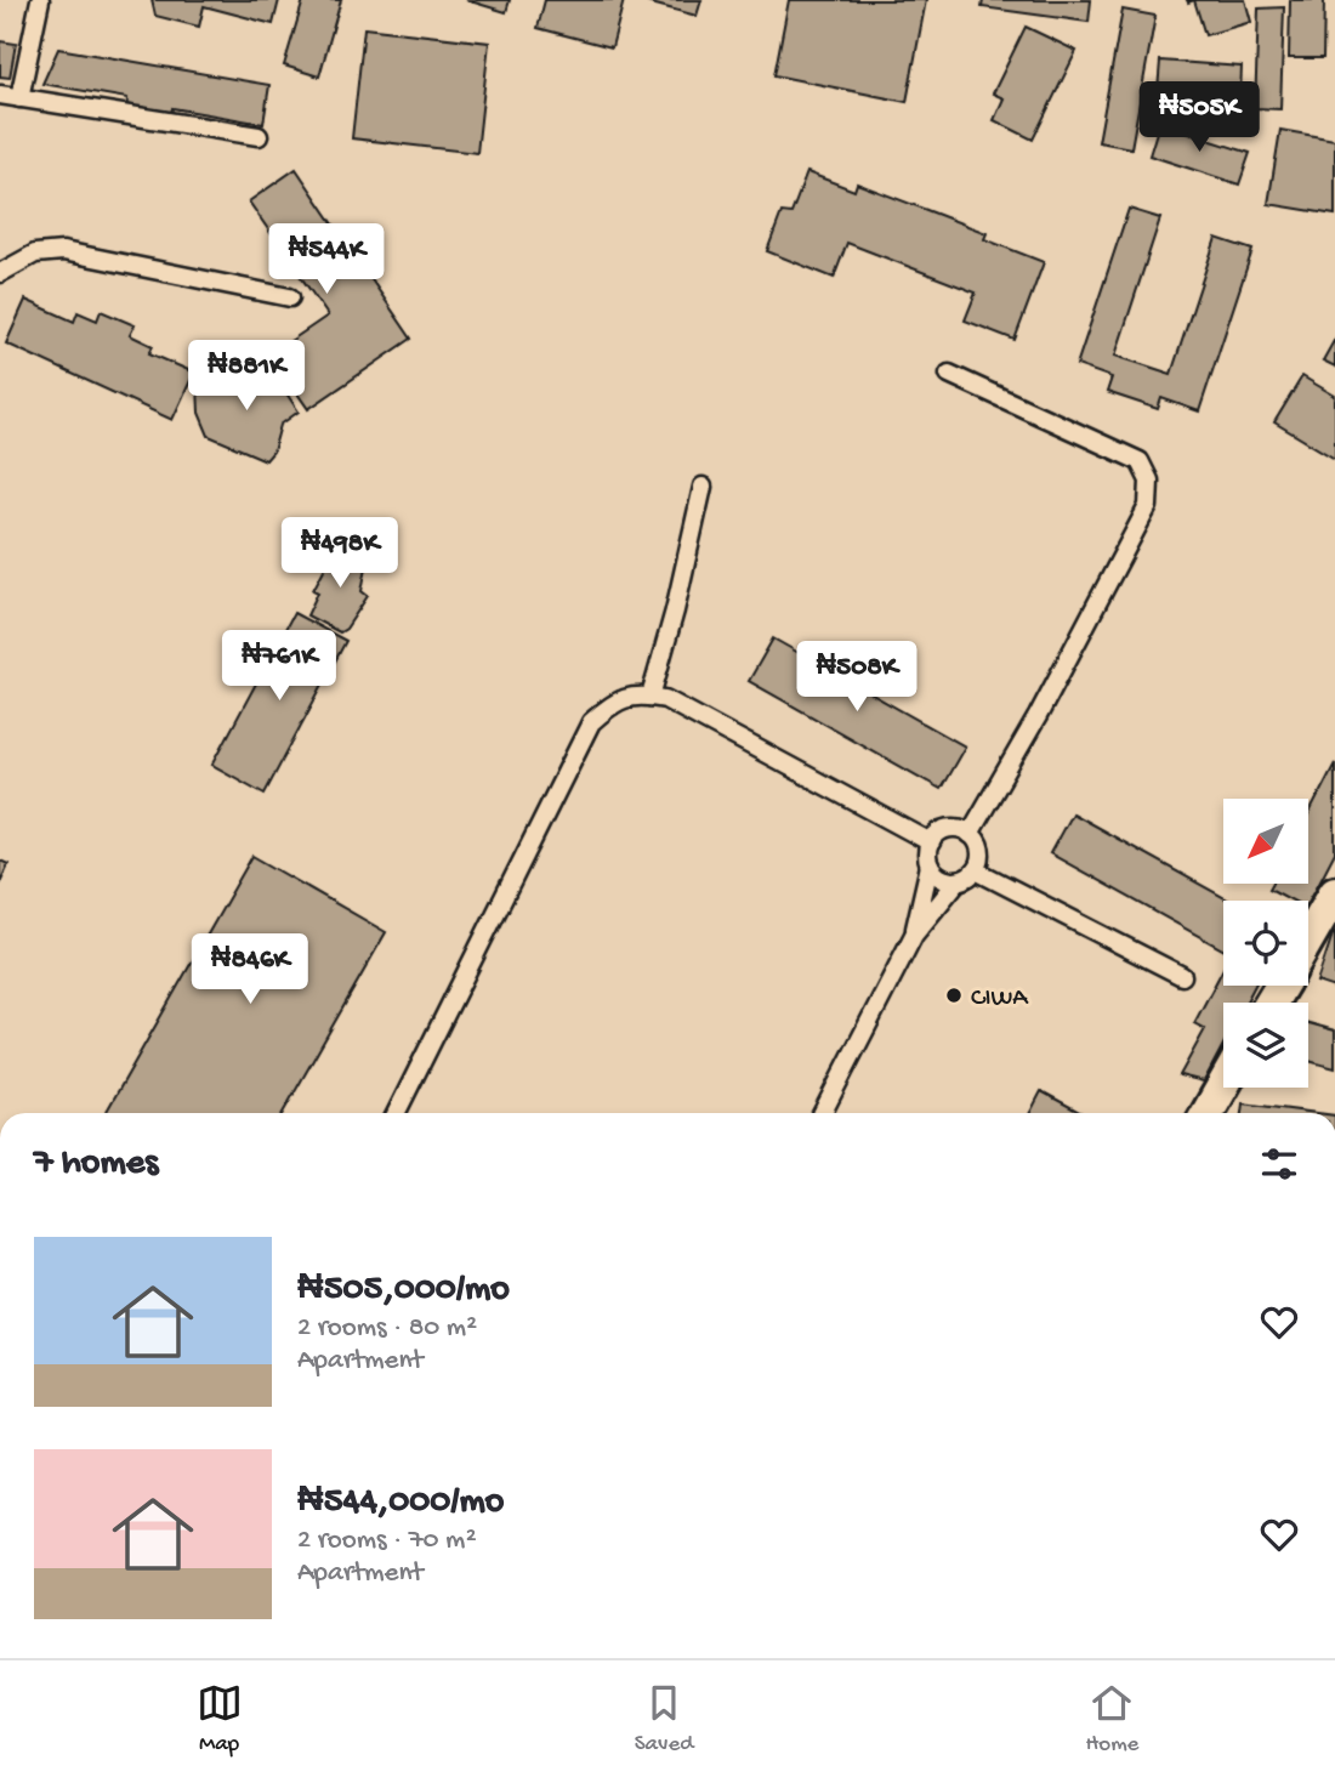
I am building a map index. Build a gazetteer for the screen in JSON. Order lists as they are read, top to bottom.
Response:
{
  "places": ["CIWA"],
  "north": "bottom left",
  "page": {
    "price": [
      "₦505K",
      "₦544K",
      "₦881K",
      "₦498K",
      "₦761K",
      "₦508K",
      "₦846K"
    ],
    "heading": "7 homes",
    "list": [
      {
        "name": "₦505,000/mo",
        "note": "2 rooms · 80 m² · Apartment"
      },
      {
        "name": "₦544,000/mo",
        "note": "2 rooms · 70 m² · Apartment"
      }
    ],
    "tabs": ["Map", "Saved", "Home"]
  }
}
